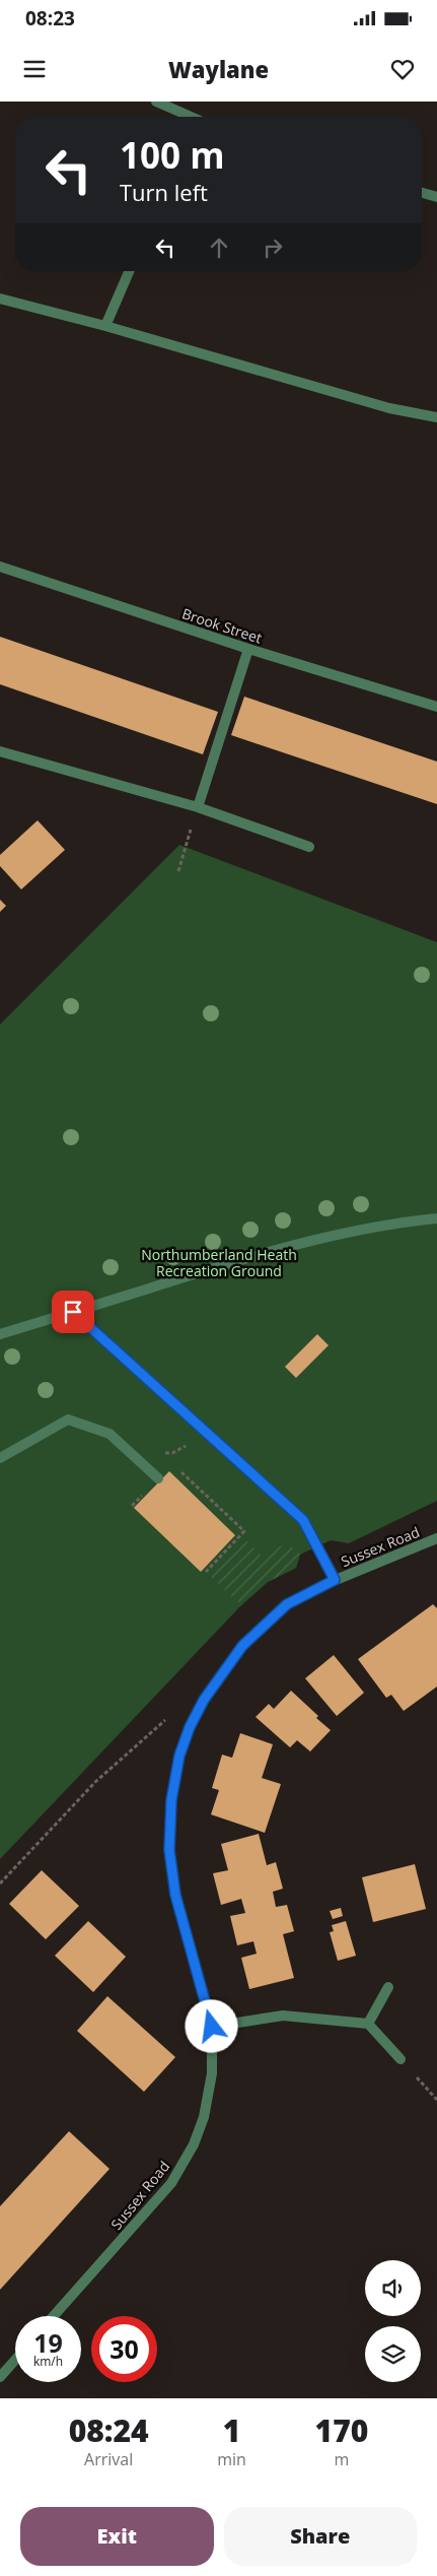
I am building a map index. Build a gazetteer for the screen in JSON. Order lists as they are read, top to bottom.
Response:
{
  "streets": {
    "street": ["Brook Street", "Sussex Road"]
  },
  "parks": ["Northumberland Heath Recreation Ground"],
  "page": {
    "status": "08:23",
    "header": "Waylane",
    "turn": ["100 m", "Turn left"],
    "speed": "19 km/h",
    "limit": "30",
    "eta": [
      "08:24",
      "Arrival",
      "1",
      "min",
      "170",
      "m"
    ],
    "buttons": ["Exit", "Share"]
  }
}
